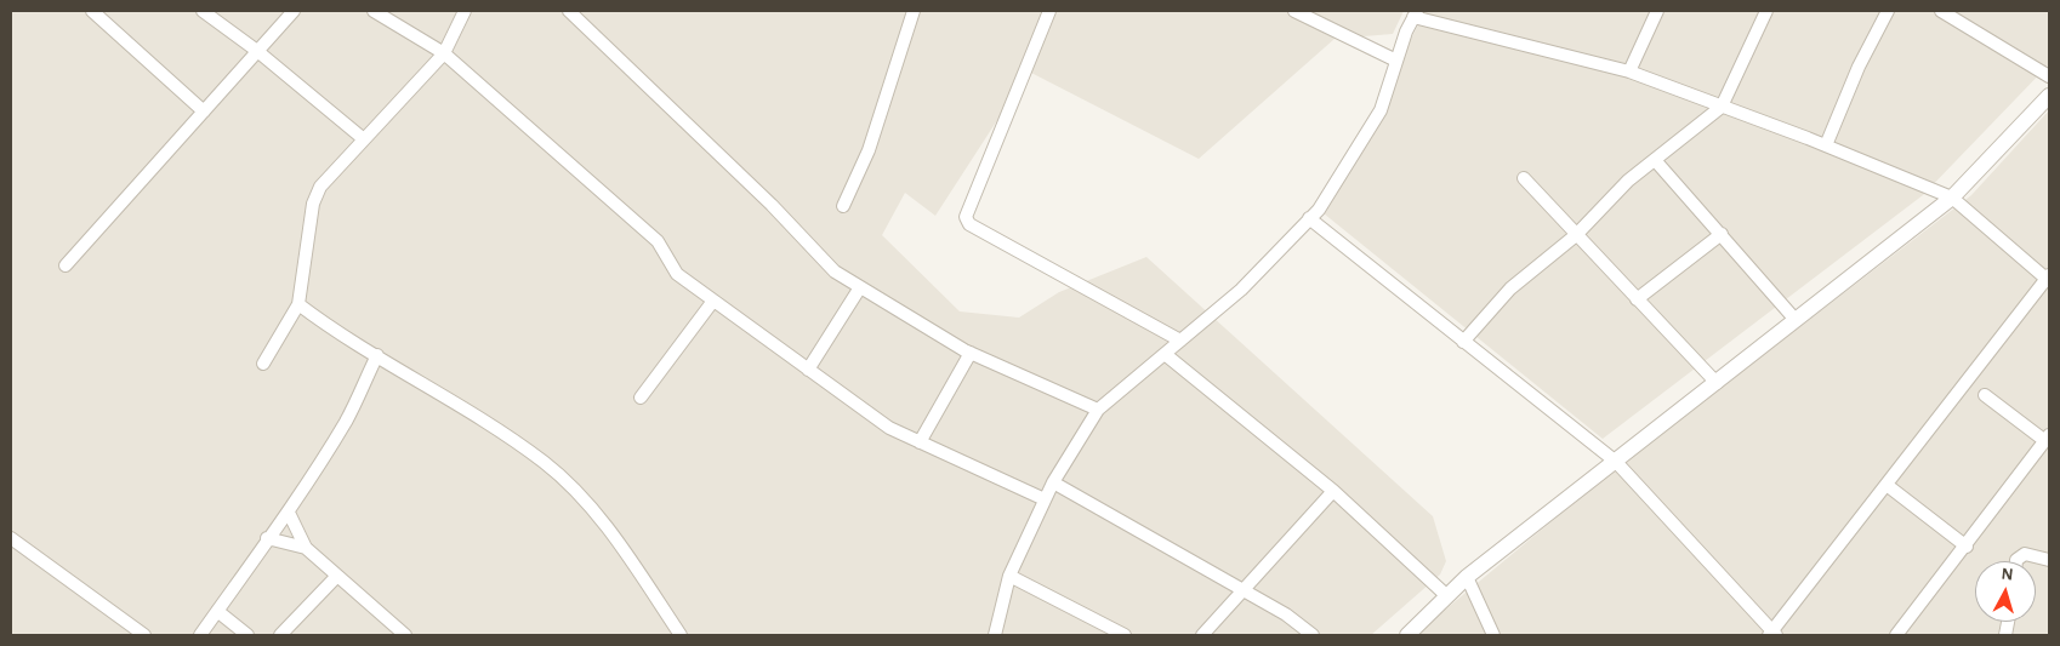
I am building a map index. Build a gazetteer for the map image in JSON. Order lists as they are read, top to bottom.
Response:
{
  "north": "top"
}
